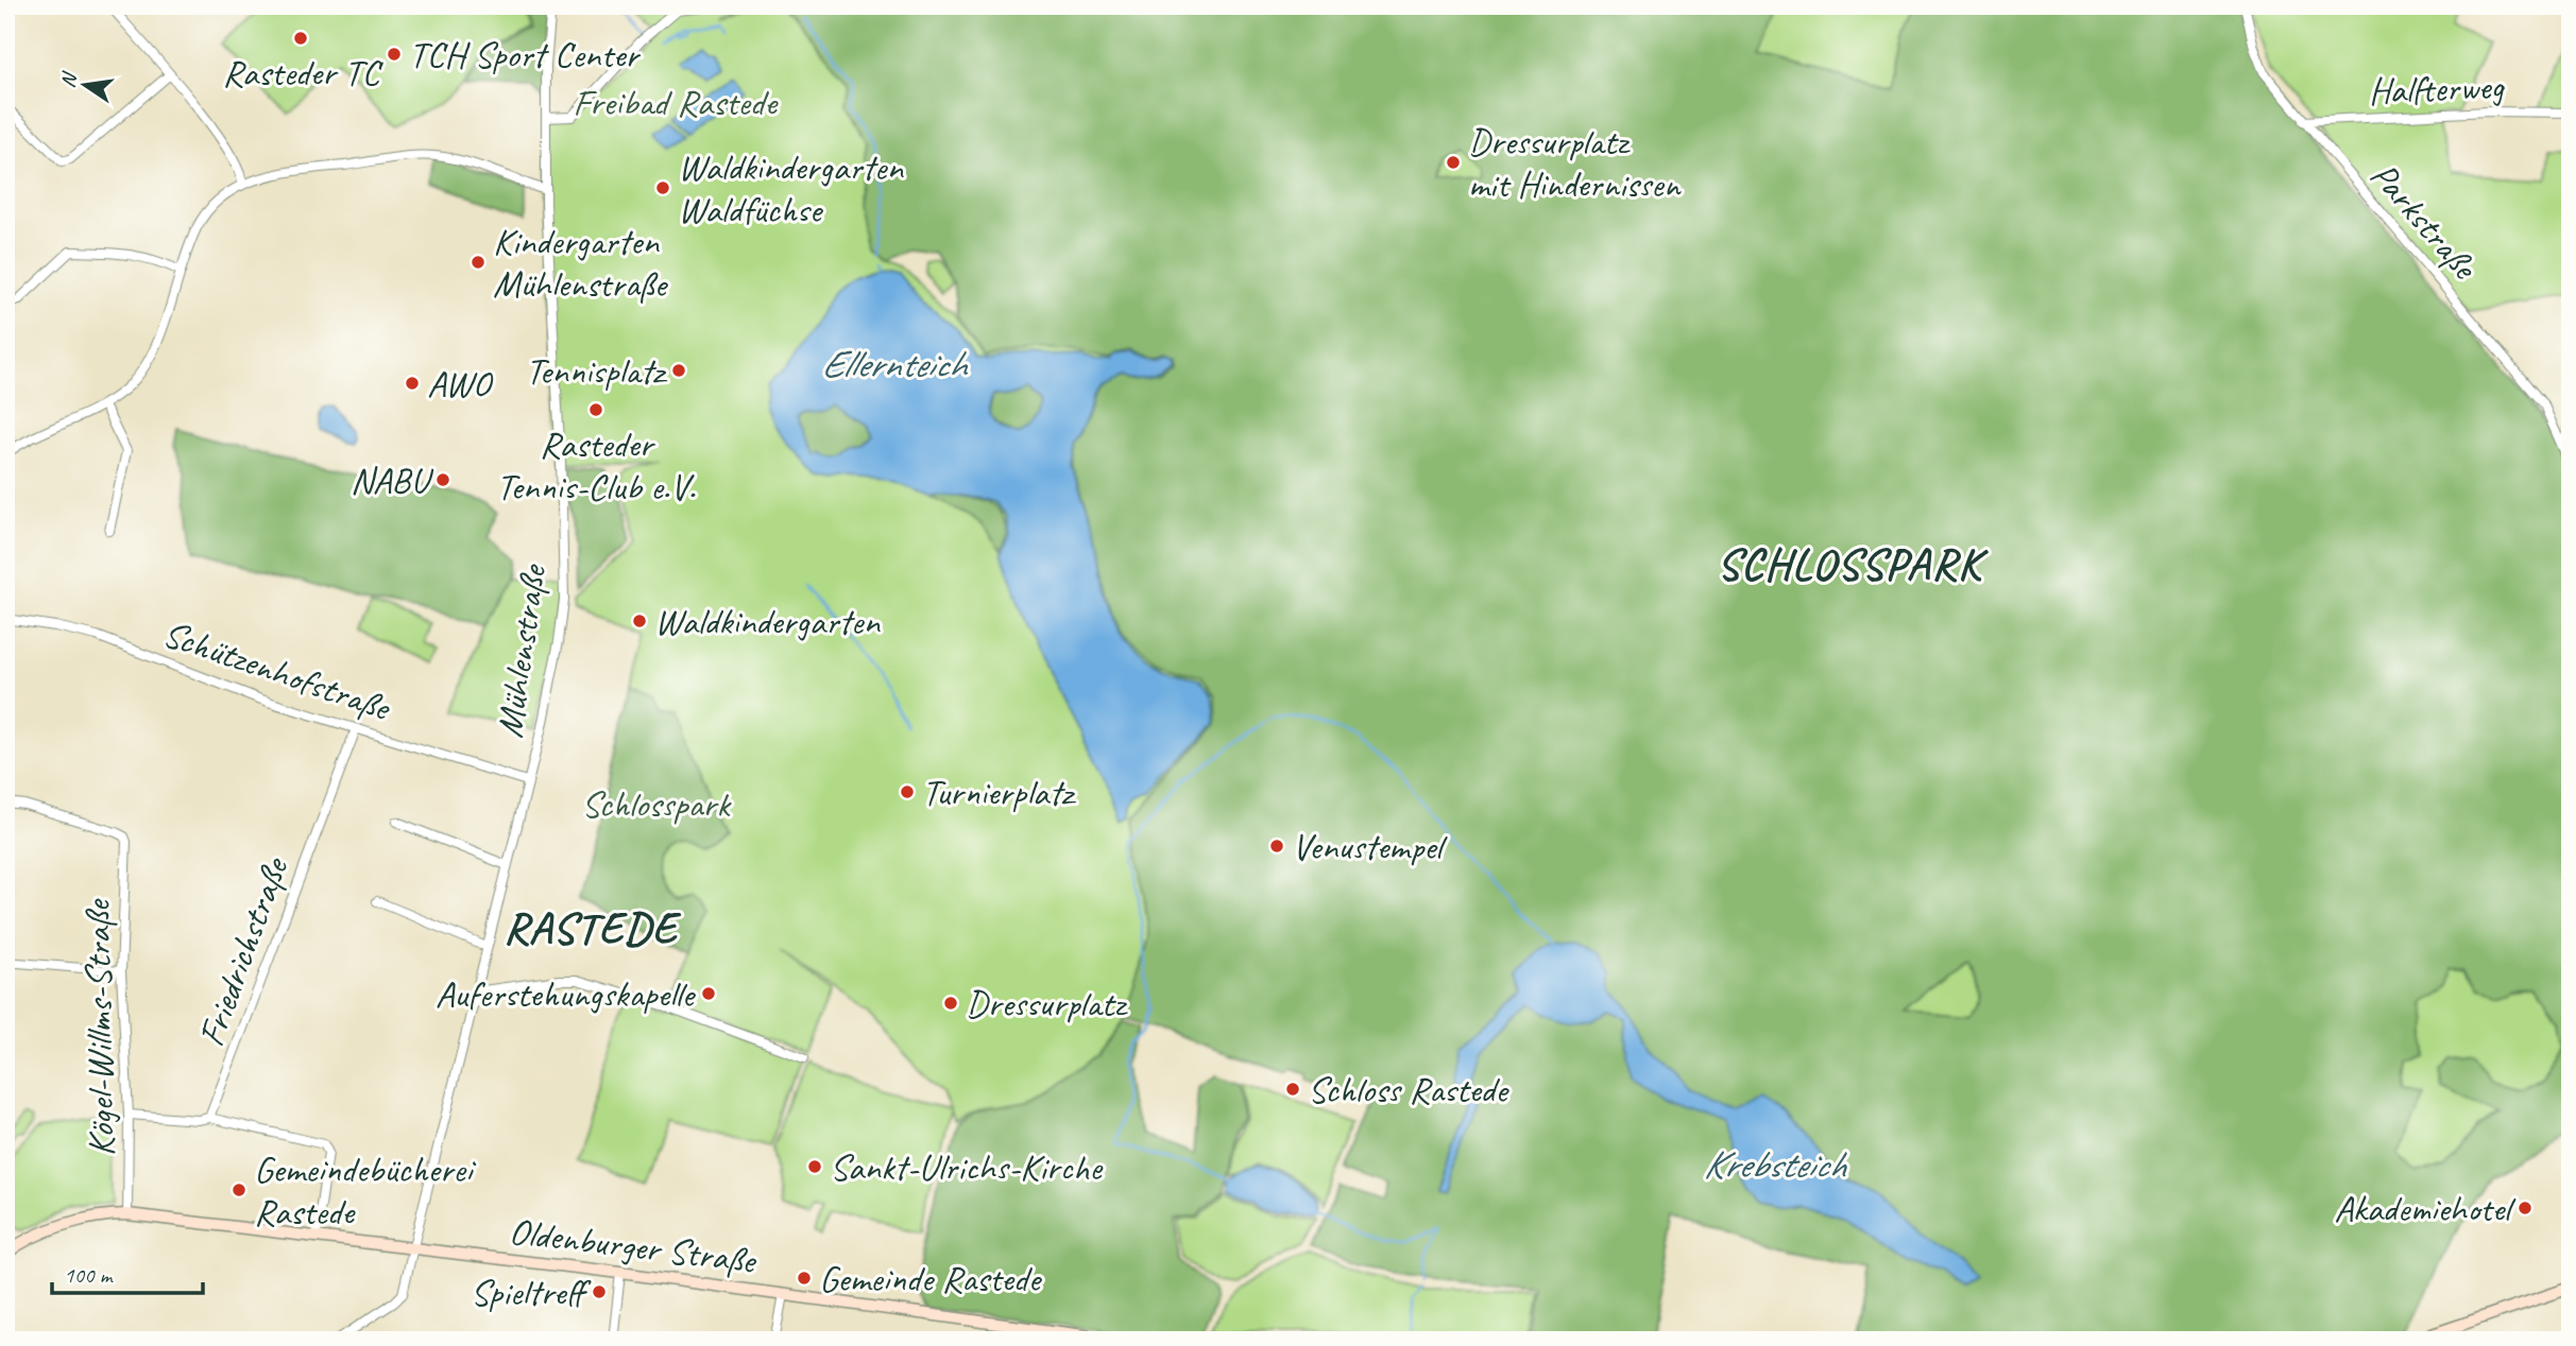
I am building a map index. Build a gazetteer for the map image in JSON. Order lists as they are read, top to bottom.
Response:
{
  "streets": {
    "street": [
      "Halfterweg",
      "Parkstraße",
      "Mühlenstraße",
      "Schützenhofstraße",
      "Friedrichstraße",
      "Kögel-Willms-Straße",
      "Oldenburger Straße"
    ]
  },
  "crossings": [
    ["Halfterweg", "Parkstraße"],
    ["Mühlenstraße", "Schützenhofstraße"],
    ["Mühlenstraße", "Oldenburger Straße"],
    ["Schützenhofstraße", "Friedrichstraße"],
    ["Kögel-Willms-Straße", "Oldenburger Straße"]
  ],
  "districts": ["SCHLOSSPARK", "RASTEDE"],
  "water": ["Ellernteich", "Krebsteich"],
  "parks": ["Freibad Rastede", "Schlosspark"],
  "places": [
    "Rasteder TC",
    "TCH Sport Center",
    "Dressurplatz mit Hindernissen",
    "Waldkindergarten Waldfüchse",
    "Kindergarten Mühlenstraße",
    "Tennisplatz",
    "AWO",
    "Rasteder Tennis-Club e.V.",
    "NABU",
    "Waldkindergarten",
    "Turnierplatz",
    "Venustempel",
    "Auferstehungskapelle",
    "Dressurplatz",
    "Schloss Rastede",
    "Sankt-Ulrichs-Kirche",
    "Gemeindebücherei Rastede",
    "Akademiehotel",
    "Gemeinde Rastede",
    "Spieltreff"
  ],
  "scale_bar": "100 m",
  "north": "left"
}
